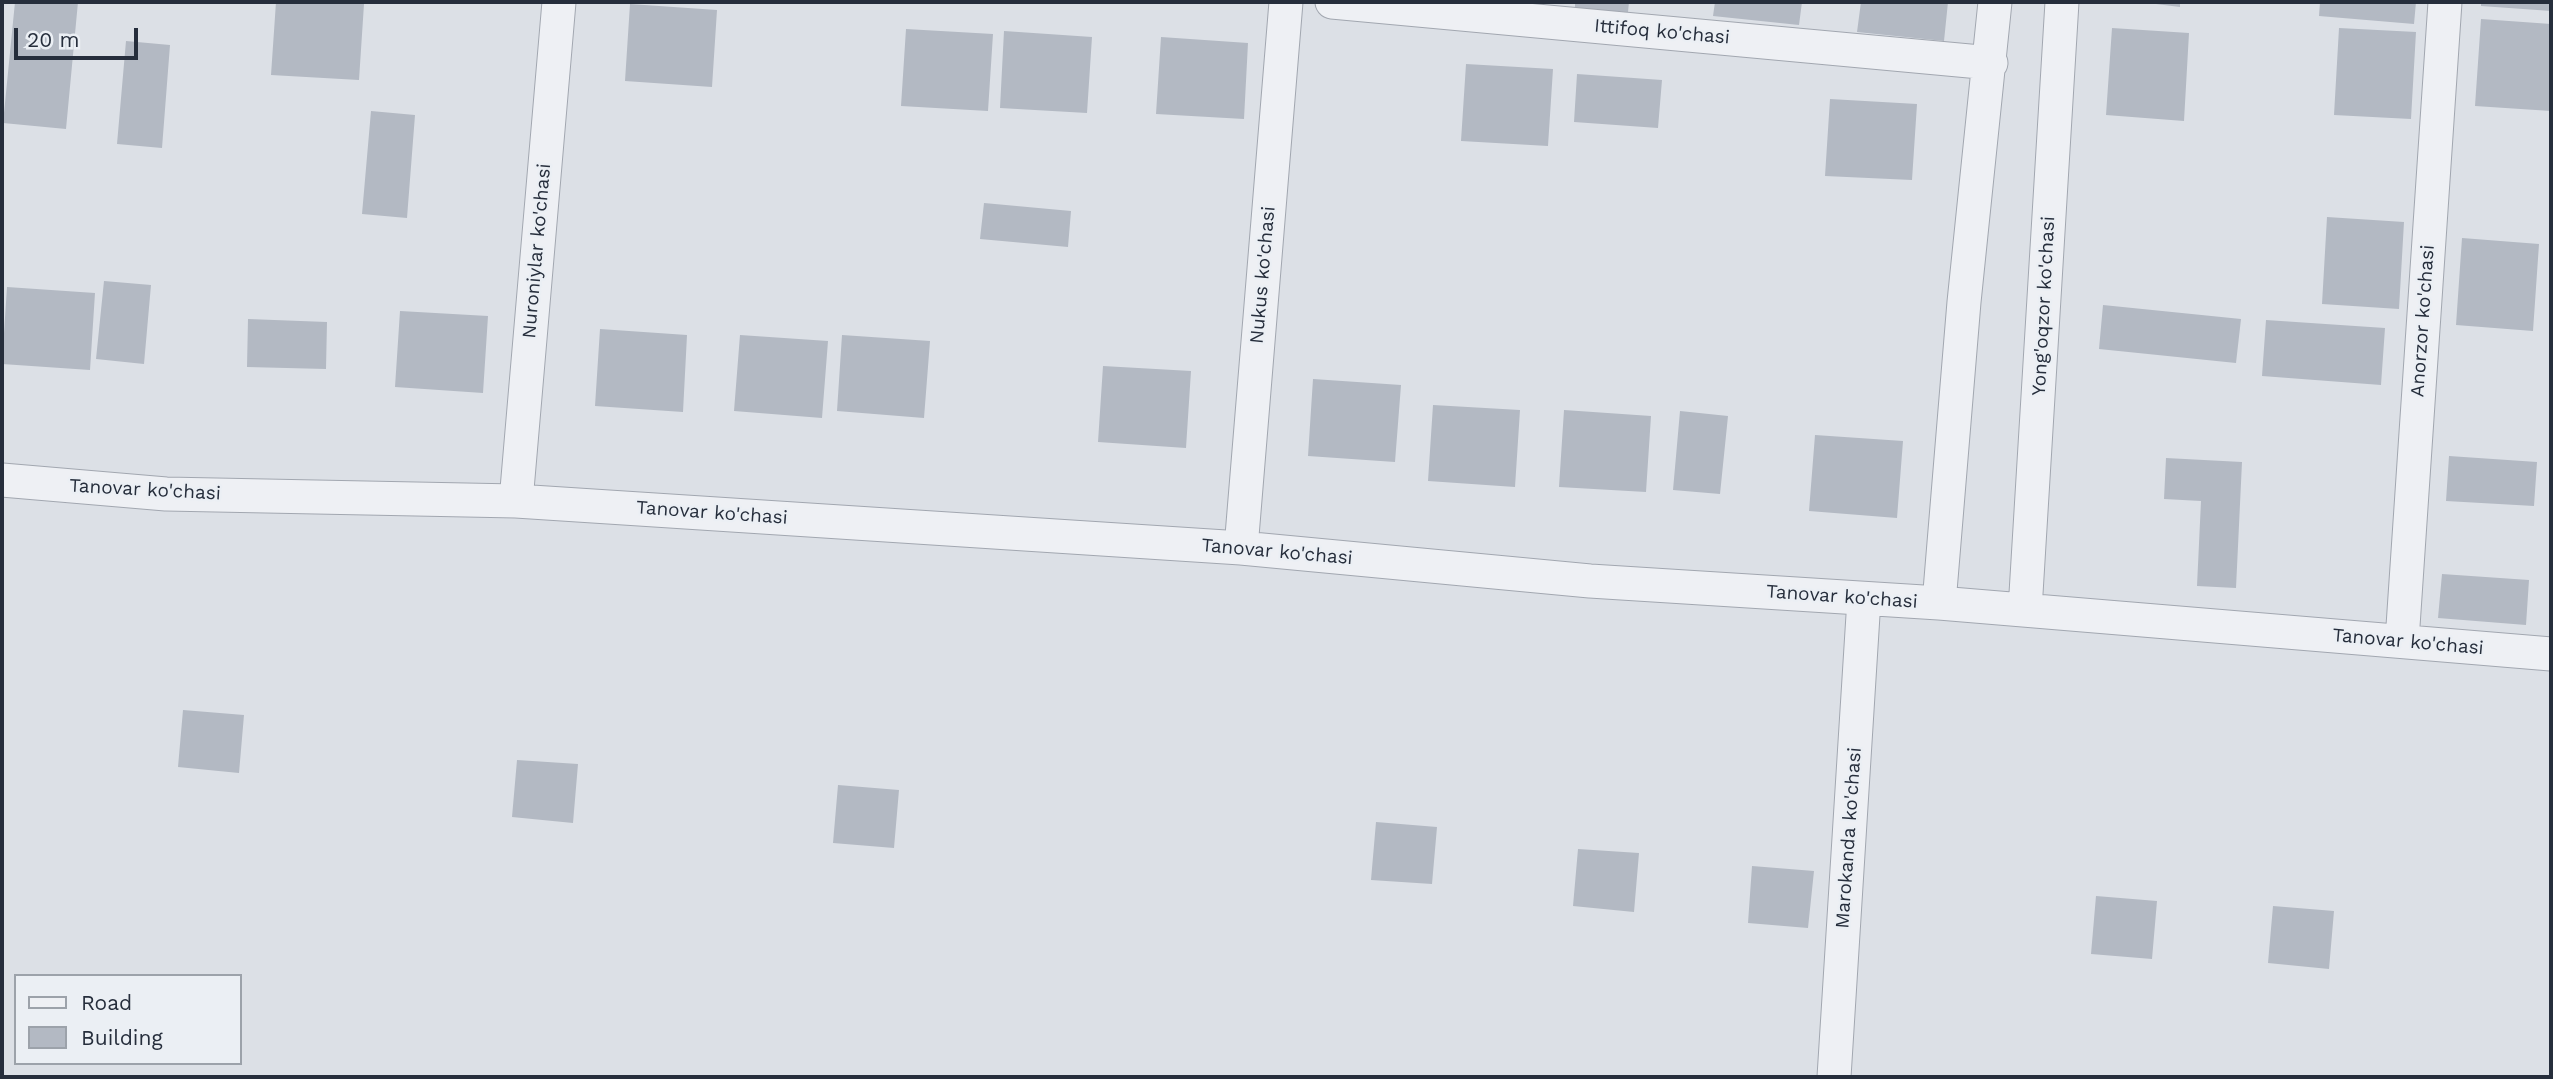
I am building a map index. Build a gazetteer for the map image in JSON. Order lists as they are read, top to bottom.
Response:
{
  "streets": {
    "street": [
      "Ittifoq ko'chasi",
      "Nuroniylar ko'chasi",
      "Nukus ko'chasi",
      "Yong'oqzor ko'chasi",
      "Anorzor ko'chasi",
      "Tanovar ko'chasi",
      "Marokanda ko'chasi"
    ]
  },
  "crossings": [
    ["Nuroniylar ko'chasi", "Tanovar ko'chasi"],
    ["Nukus ko'chasi", "Tanovar ko'chasi"],
    ["Yong'oqzor ko'chasi", "Tanovar ko'chasi"],
    ["Anorzor ko'chasi", "Tanovar ko'chasi"],
    ["Tanovar ko'chasi", "Marokanda ko'chasi"]
  ],
  "legend": ["Road", "Building"],
  "scale_bar": "20 m"
}
